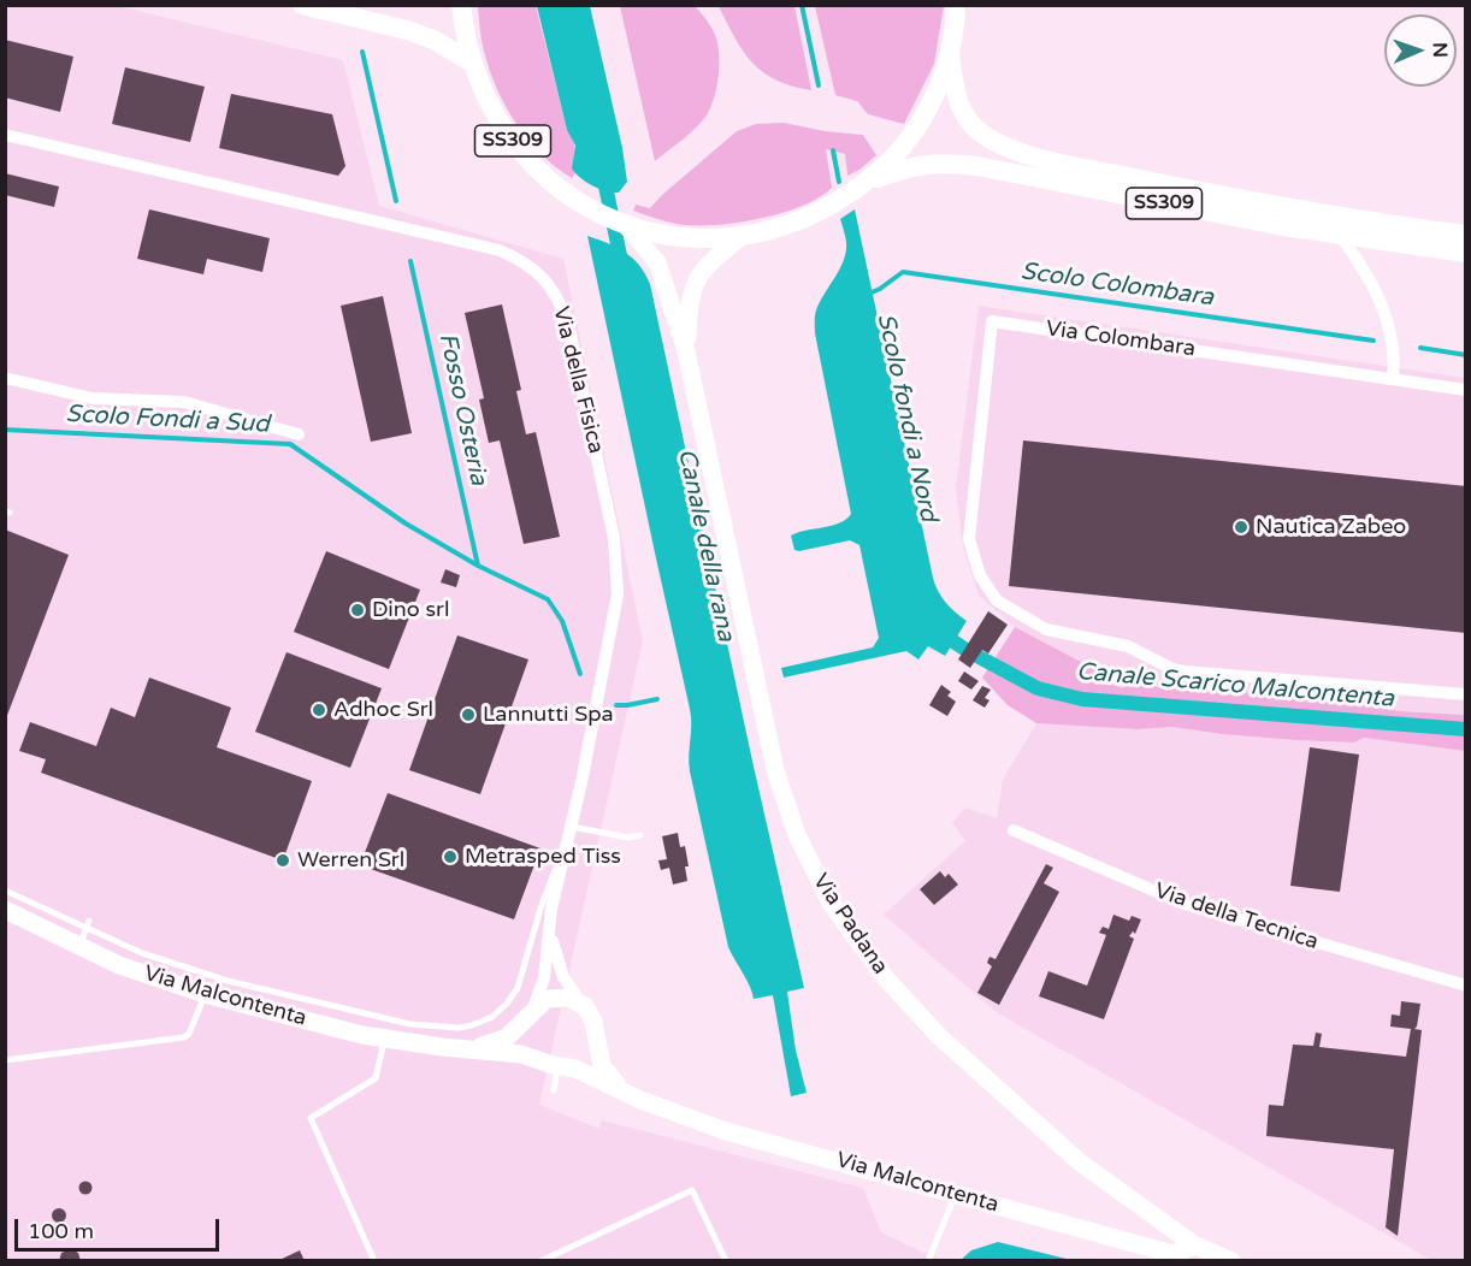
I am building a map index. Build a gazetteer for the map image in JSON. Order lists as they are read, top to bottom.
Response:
{
  "streets": {
    "main road": ["SS309"],
    "street": [
      "Via Colombara",
      "Via della Fisica",
      "Via della Tecnica",
      "Via Padana",
      "Via Malcontenta"
    ]
  },
  "crossings": [
    ["SS309", "Via Padana"],
    ["Via della Fisica", "Via Malcontenta"],
    ["Via Padana", "Via Malcontenta"]
  ],
  "water": [
    "Scolo Colombara",
    "Fosso Osteria",
    "Scolo fondi a Nord",
    "Scolo Fondi a Sud",
    "Canale della rana",
    "Canale Scarico Malcontenta"
  ],
  "places": [
    "Nautica Zabeo",
    "Dino srl",
    "Adhoc Srl",
    "Lannutti Spa",
    "Metrasped Tiss",
    "Werren Srl"
  ],
  "scale_bar": "100 m",
  "north": "right"
}
